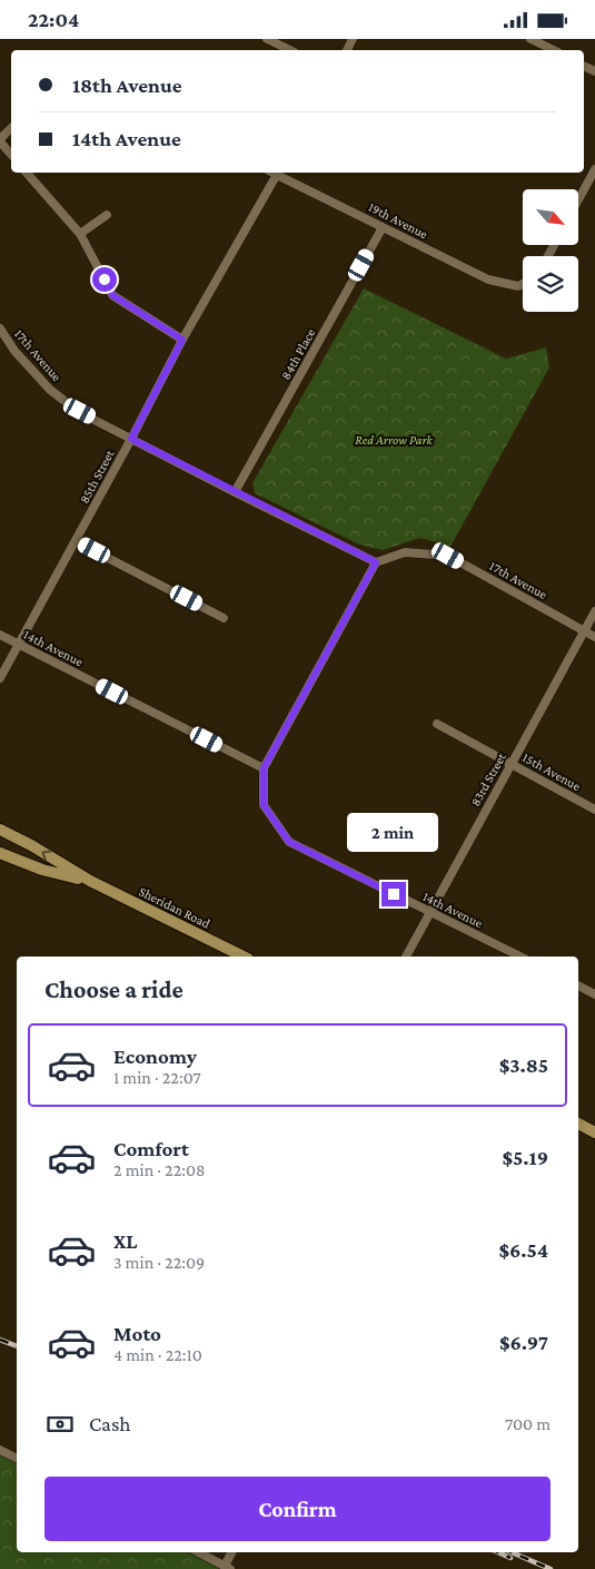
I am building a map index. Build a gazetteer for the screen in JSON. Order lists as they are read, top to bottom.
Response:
{
  "streets": {
    "main road": ["Sheridan Road"],
    "street": [
      "19th Avenue",
      "84th Place",
      "17th Avenue",
      "85th Street",
      "14th Avenue",
      "15th Avenue",
      "83rd Street"
    ]
  },
  "crossings": [
    ["19th Avenue", "84th Place"],
    ["84th Place", "17th Avenue"],
    ["17th Avenue", "85th Street"],
    ["17th Avenue", "83rd Street"],
    ["85th Street", "14th Avenue"],
    ["14th Avenue", "83rd Street"],
    ["15th Avenue", "83rd Street"]
  ],
  "parks": ["Red Arrow Park"],
  "north": "bottom right",
  "page": {
    "status": "22:04",
    "banner": ["18th Avenue", "14th Avenue"],
    "bubble": "2 min",
    "heading": "Choose a ride",
    "list": [
      {
        "name": "Economy",
        "note": "1 min · 22:07",
        "value": "$3.85"
      },
      {
        "name": "Comfort",
        "note": "2 min · 22:08",
        "value": "$5.19"
      },
      {
        "name": "XL",
        "note": "3 min · 22:09",
        "value": "$6.54"
      },
      {
        "name": "Moto",
        "note": "4 min · 22:10",
        "value": "$6.97"
      }
    ],
    "pay": ["Cash", "700 m"],
    "buttons": "Confirm"
  }
}
